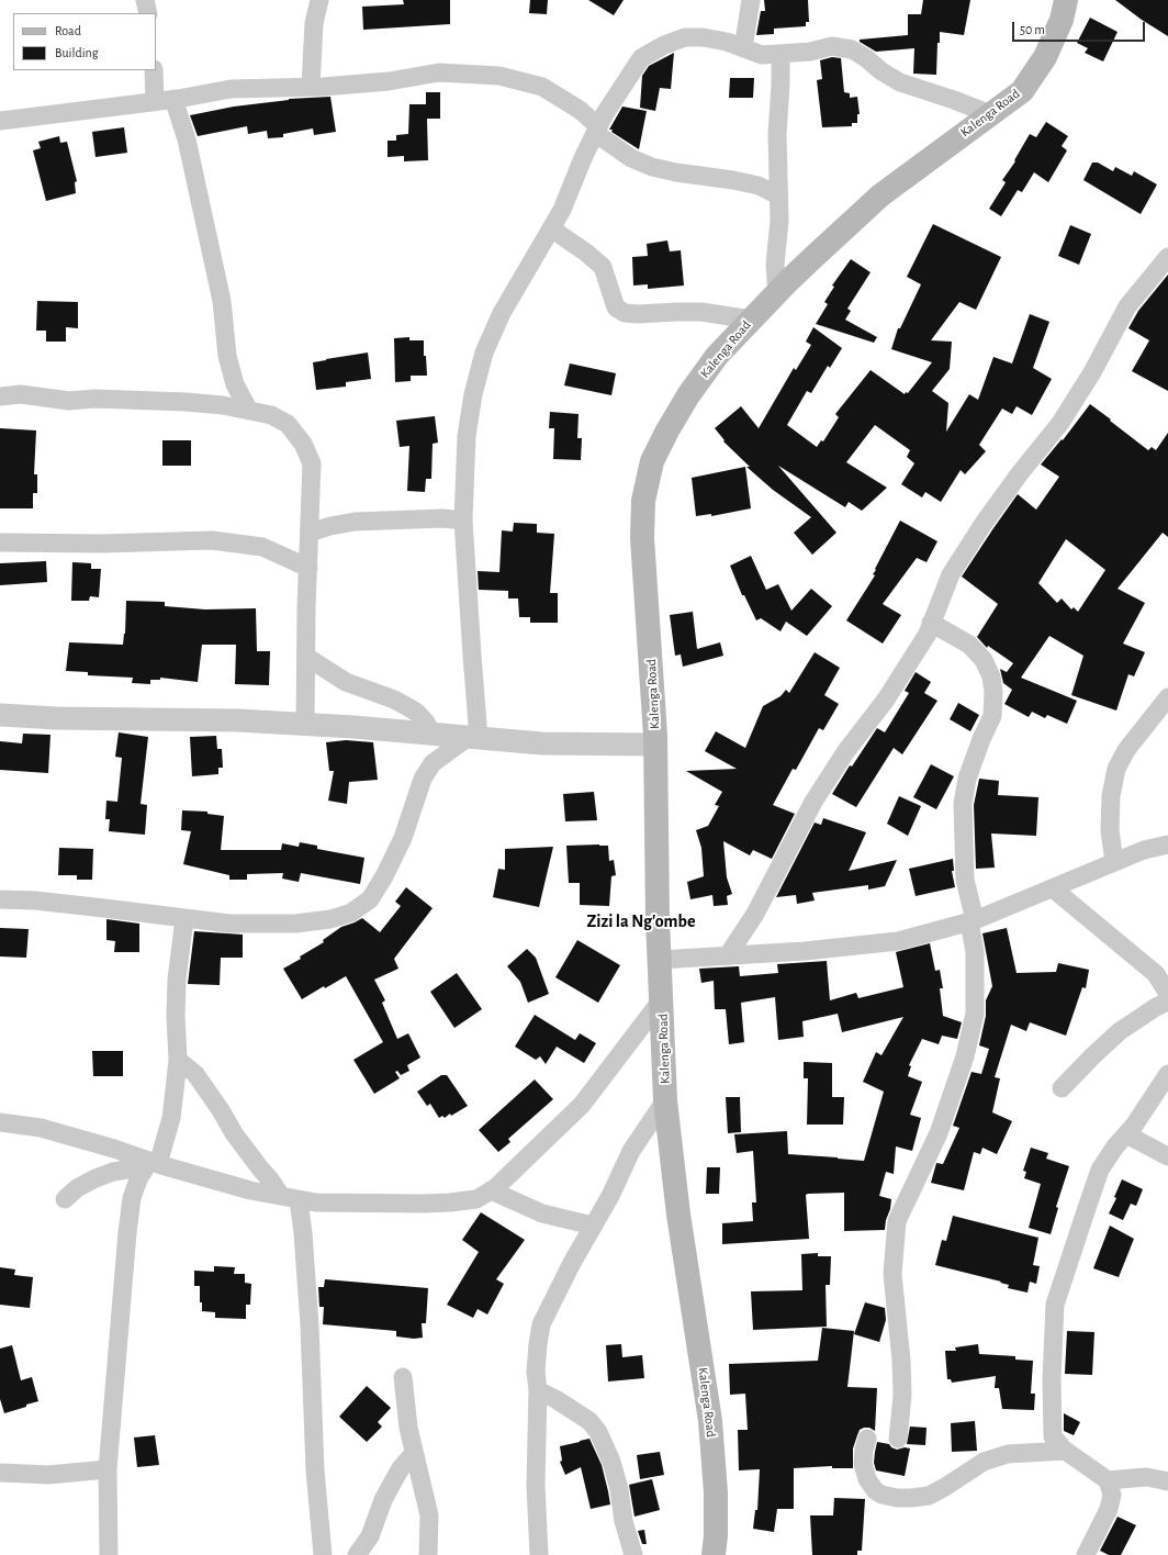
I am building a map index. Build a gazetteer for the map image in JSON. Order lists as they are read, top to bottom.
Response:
{
  "streets": {
    "main road": ["Kalenga Road"]
  },
  "districts": ["Zizi la Ng'ombe"],
  "legend": ["Road", "Building"],
  "scale_bar": "50 m"
}
